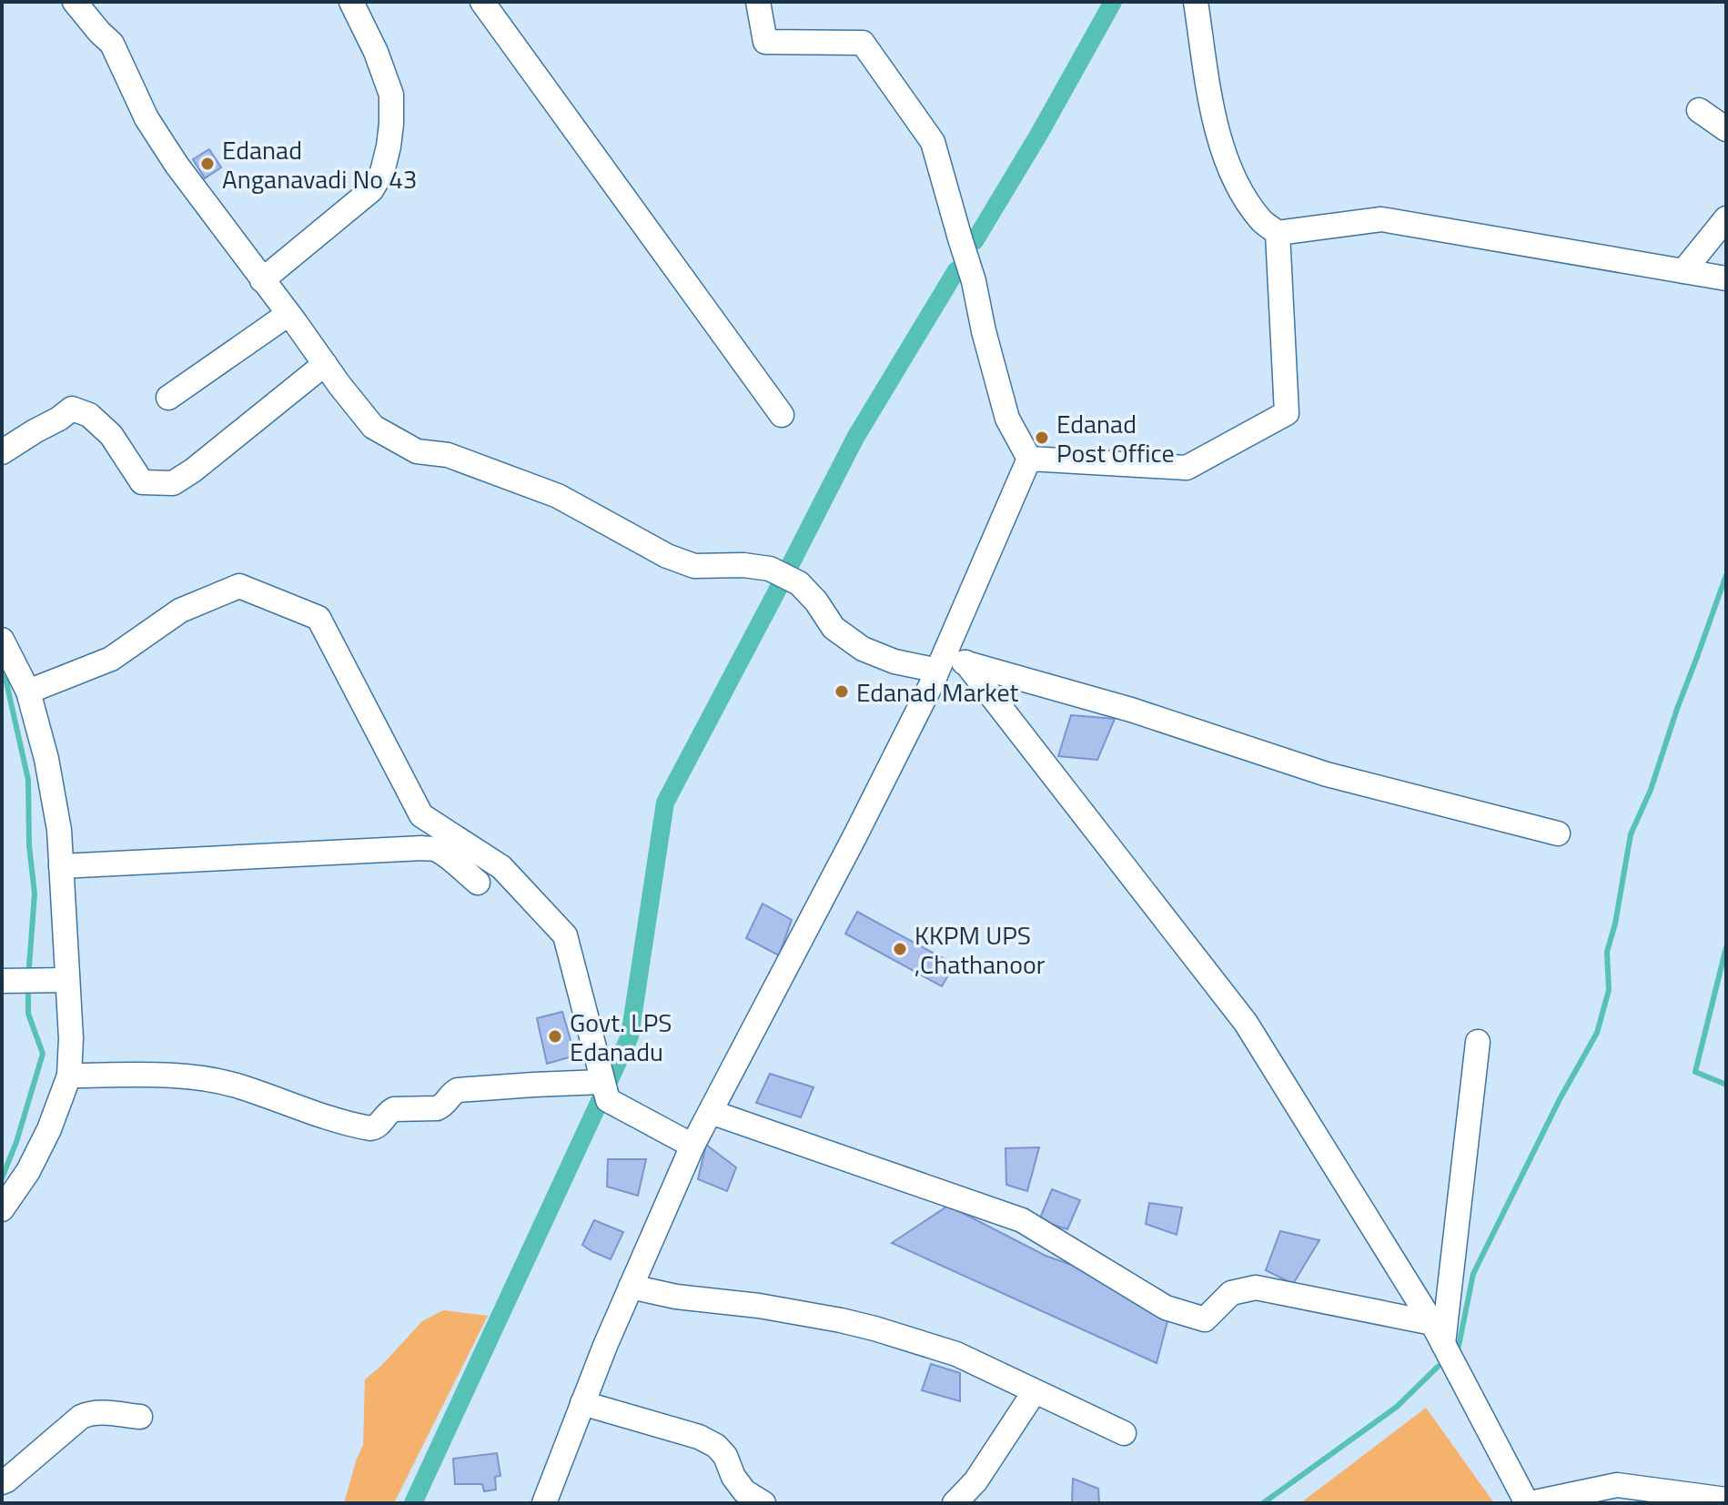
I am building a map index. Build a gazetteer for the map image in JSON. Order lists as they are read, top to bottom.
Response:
{
  "places": [
    "Edanad Anganavadi No 43",
    "Edanad Post Office",
    "Edanad Market",
    "KKPM UPS ,Chathanoor",
    "Govt. LPS Edanadu"
  ]
}
